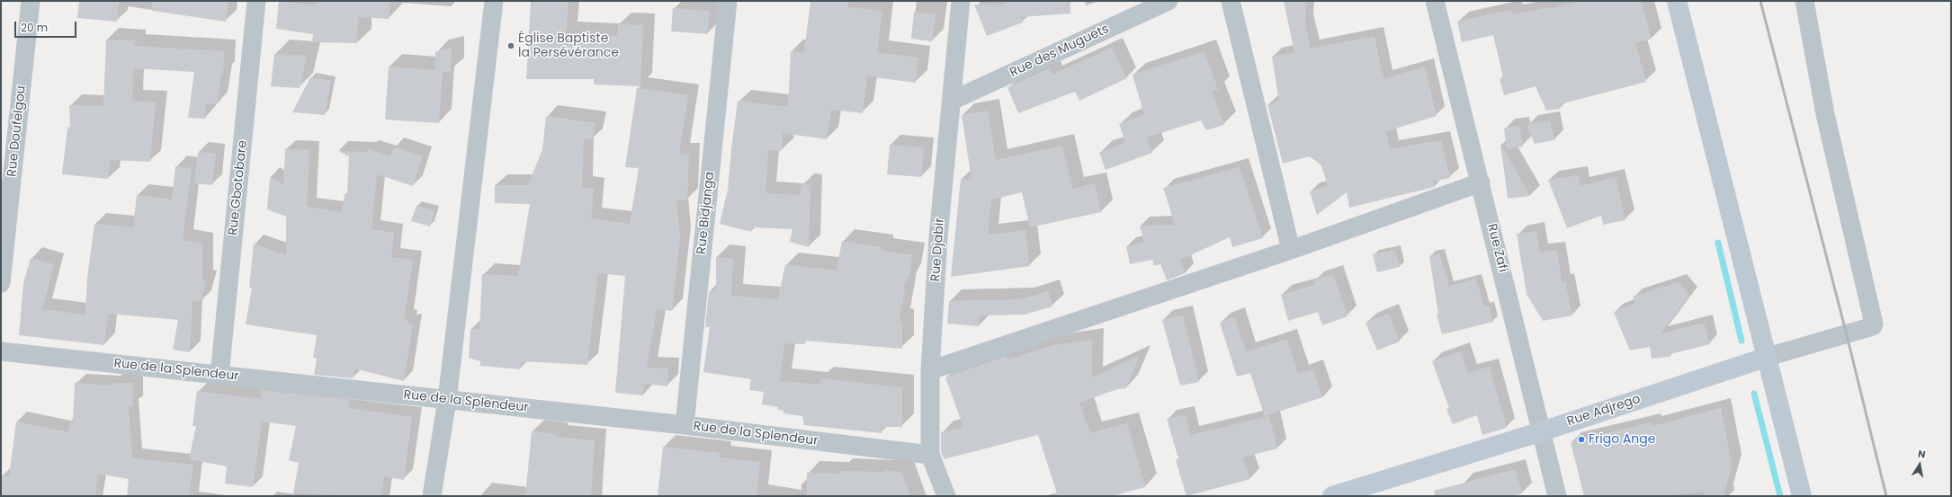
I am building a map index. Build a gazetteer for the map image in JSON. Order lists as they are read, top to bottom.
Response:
{
  "streets": {
    "street": [
      "Rue des Muguets",
      "Rue Doufelgou",
      "Rue Gbotobare",
      "Rue Bidjanga",
      "Rue Zafi",
      "Rue Djabir",
      "Rue de la Splendeur",
      "Rue Adjrego"
    ]
  },
  "crossings": [
    ["Rue des Muguets", "Rue Djabir"],
    ["Rue Gbotobare", "Rue de la Splendeur"],
    ["Rue Bidjanga", "Rue de la Splendeur"],
    ["Rue Zafi", "Rue Adjrego"],
    ["Rue Djabir", "Rue de la Splendeur"]
  ],
  "places": ["Église Baptiste la Persévérance", "Frigo Ange"],
  "scale_bar": "20 m",
  "north": "top"
}
